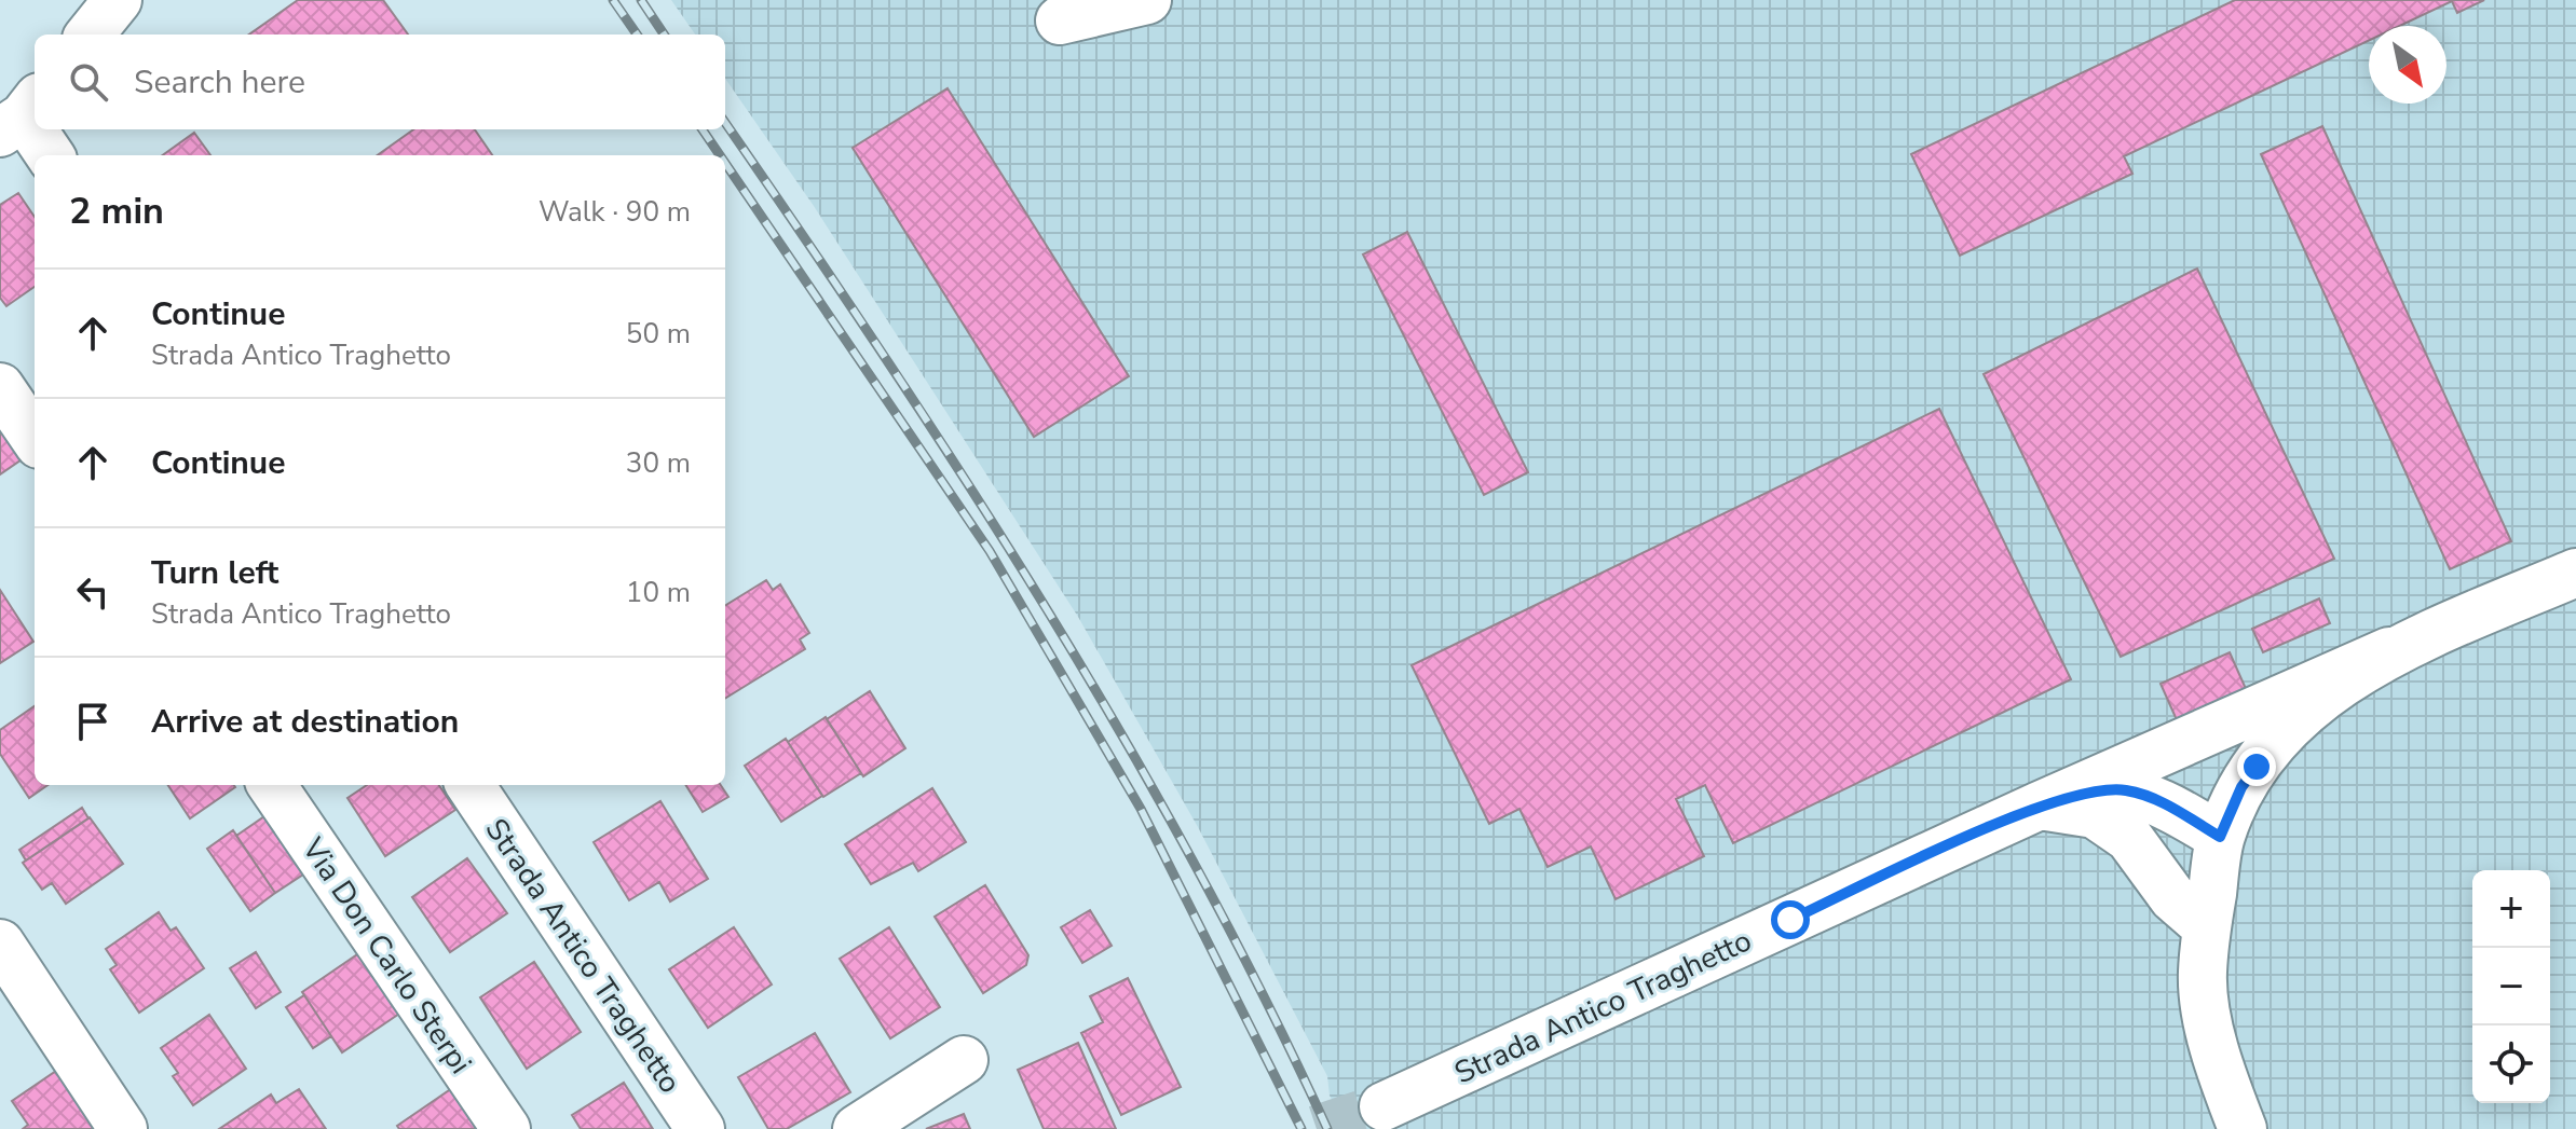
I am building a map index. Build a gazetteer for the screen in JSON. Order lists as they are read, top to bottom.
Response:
{
  "streets": {
    "street": ["Via Don Carlo Sterpi", "Strada Antico Traghetto"]
  },
  "north": "bottom right",
  "page": {
    "search": "Search here",
    "heading": ["2 min", "Walk · 90 m"],
    "list": [
      ["Continue", "Strada Antico Traghetto", "50 m"],
      ["Continue", "30 m"],
      ["Turn left", "Strada Antico Traghetto", "10 m"],
      "Arrive at destination"
    ],
    "map_buttons": ["+", "−"]
  }
}
